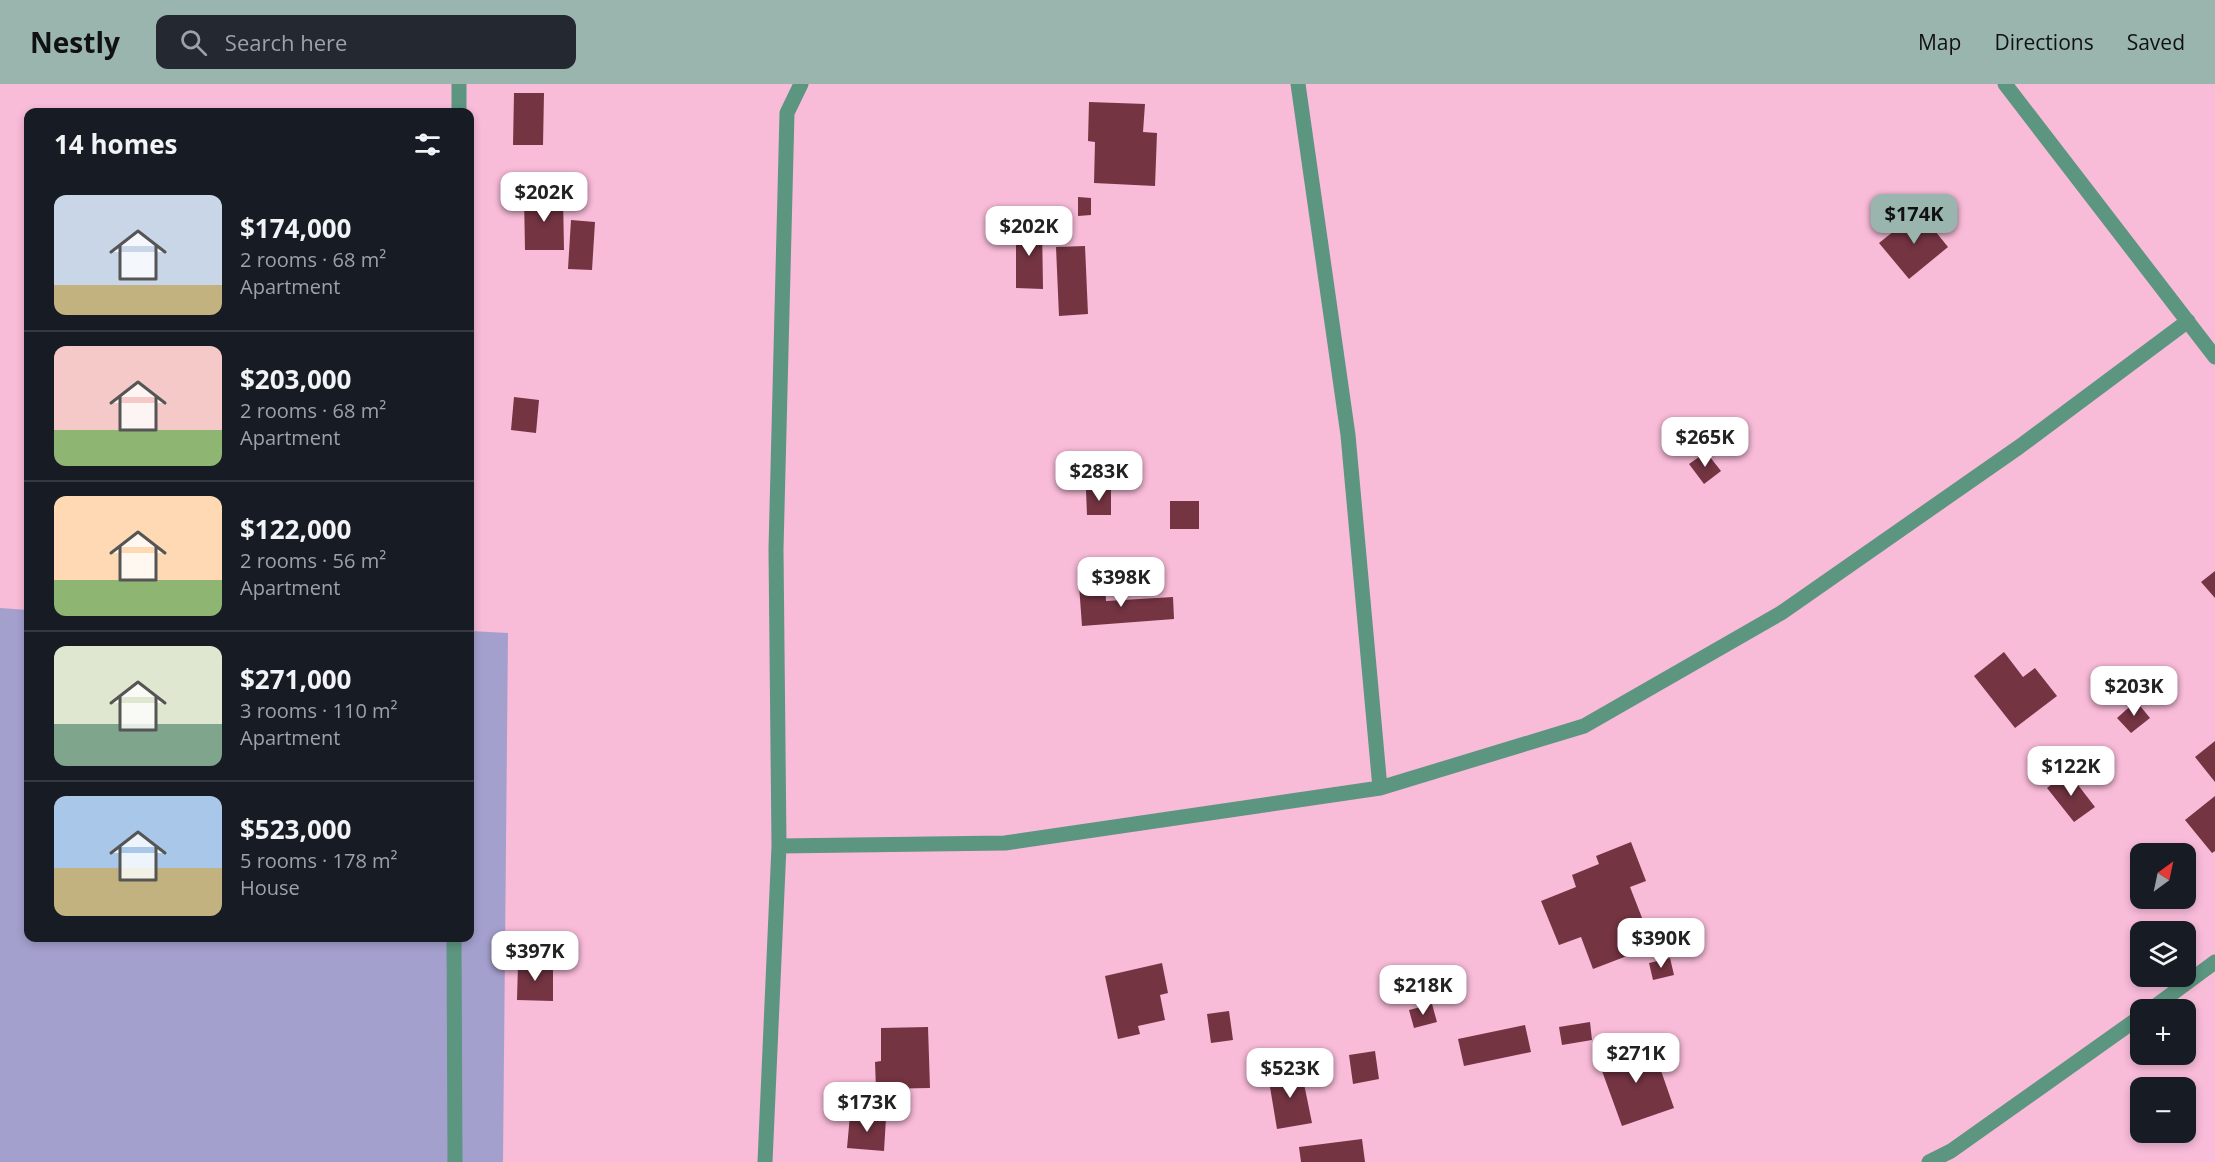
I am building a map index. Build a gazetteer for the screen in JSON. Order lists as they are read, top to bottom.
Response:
{
  "north": "top right",
  "page": {
    "header": "Nestly",
    "search": "Search here",
    "nav": ["Map", "Directions", "Saved"],
    "heading": "14 homes",
    "price": [
      "$202K",
      "$174K",
      "$202K",
      "$265K",
      "$283K",
      "$398K",
      "$203K",
      "$122K",
      "$390K",
      "$397K",
      "$218K",
      "$271K",
      "$523K",
      "$173K"
    ],
    "list": [
      {
        "name": "$174,000",
        "note": "2 rooms · 68 m² · Apartment"
      },
      {
        "name": "$203,000",
        "note": "2 rooms · 68 m² · Apartment"
      },
      {
        "name": "$122,000",
        "note": "2 rooms · 56 m² · Apartment"
      },
      {
        "name": "$271,000",
        "note": "3 rooms · 110 m² · Apartment"
      },
      {
        "name": "$523,000",
        "note": "5 rooms · 178 m² · House"
      }
    ],
    "map_buttons": ["+", "−"]
  }
}
